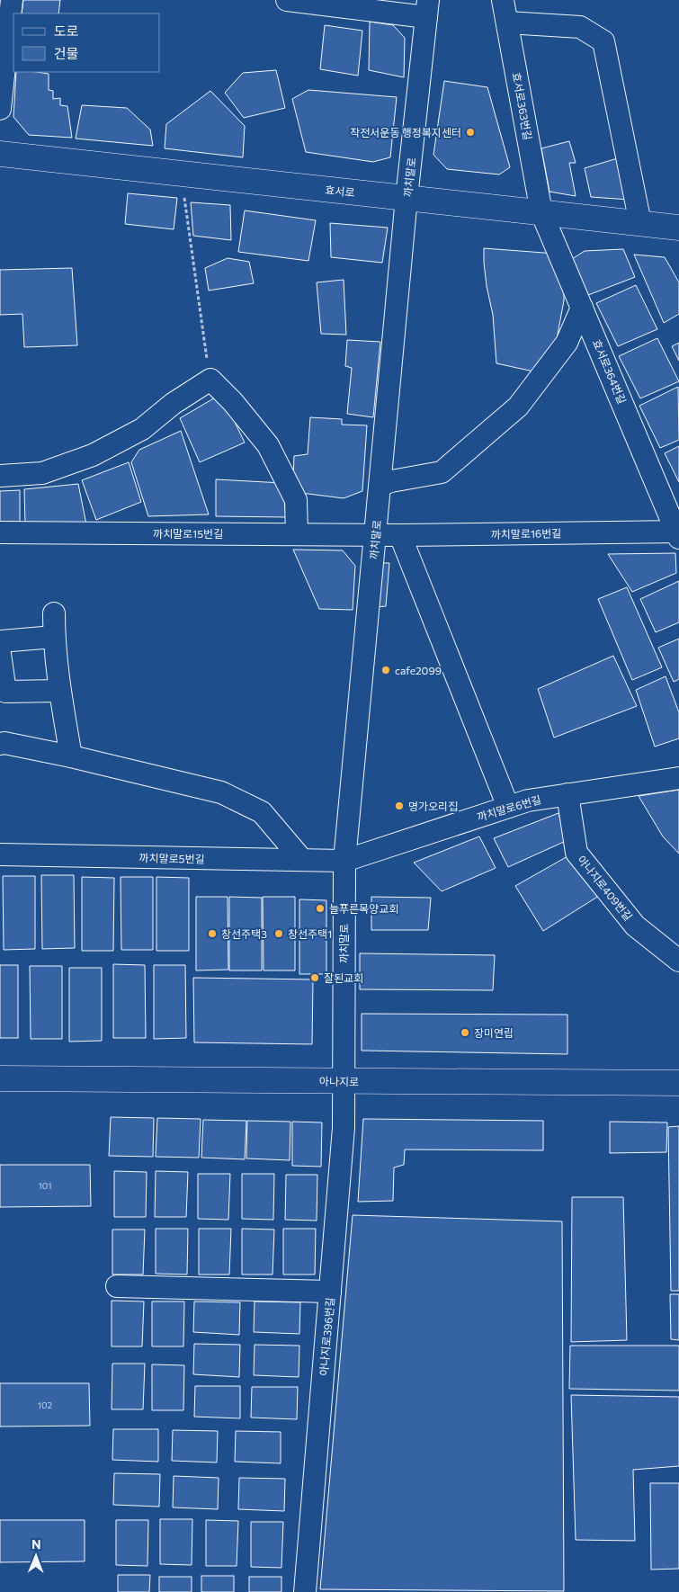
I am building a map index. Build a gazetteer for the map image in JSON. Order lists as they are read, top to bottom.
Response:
{
  "streets": {
    "street": [
      "효서로363번길",
      "까치말로",
      "효서로",
      "효서로364번길",
      "까치말로15번길",
      "까치말로16번길",
      "까치말로6번길",
      "까치말로5번길",
      "아나지로409번길",
      "아나지로",
      "아나지로396번길"
    ]
  },
  "crossings": [
    ["효서로363번길", "효서로"],
    ["효서로363번길", "효서로364번길"],
    ["까치말로", "효서로"],
    ["까치말로", "까치말로15번길"],
    ["까치말로", "까치말로16번길"],
    ["까치말로", "까치말로6번길"],
    ["까치말로", "까치말로5번길"],
    ["까치말로", "아나지로"],
    ["까치말로", "아나지로396번길"],
    ["효서로", "효서로364번길"],
    ["효서로364번길", "까치말로16번길"],
    ["까치말로15번길", "까치말로16번길"],
    ["까치말로6번길", "까치말로5번길"],
    ["까치말로6번길", "아나지로409번길"],
    ["아나지로", "아나지로396번길"]
  ],
  "places": [
    "작전서운동 행정복지센터",
    "cafe2099",
    "명가오리집",
    "늘푸른목양교회",
    "창선주택3",
    "창선주택1",
    "잘된교회",
    "장미연립"
  ],
  "house_numbers": ["101", "102"],
  "legend": ["도로", "건물"],
  "north": "top"
}
